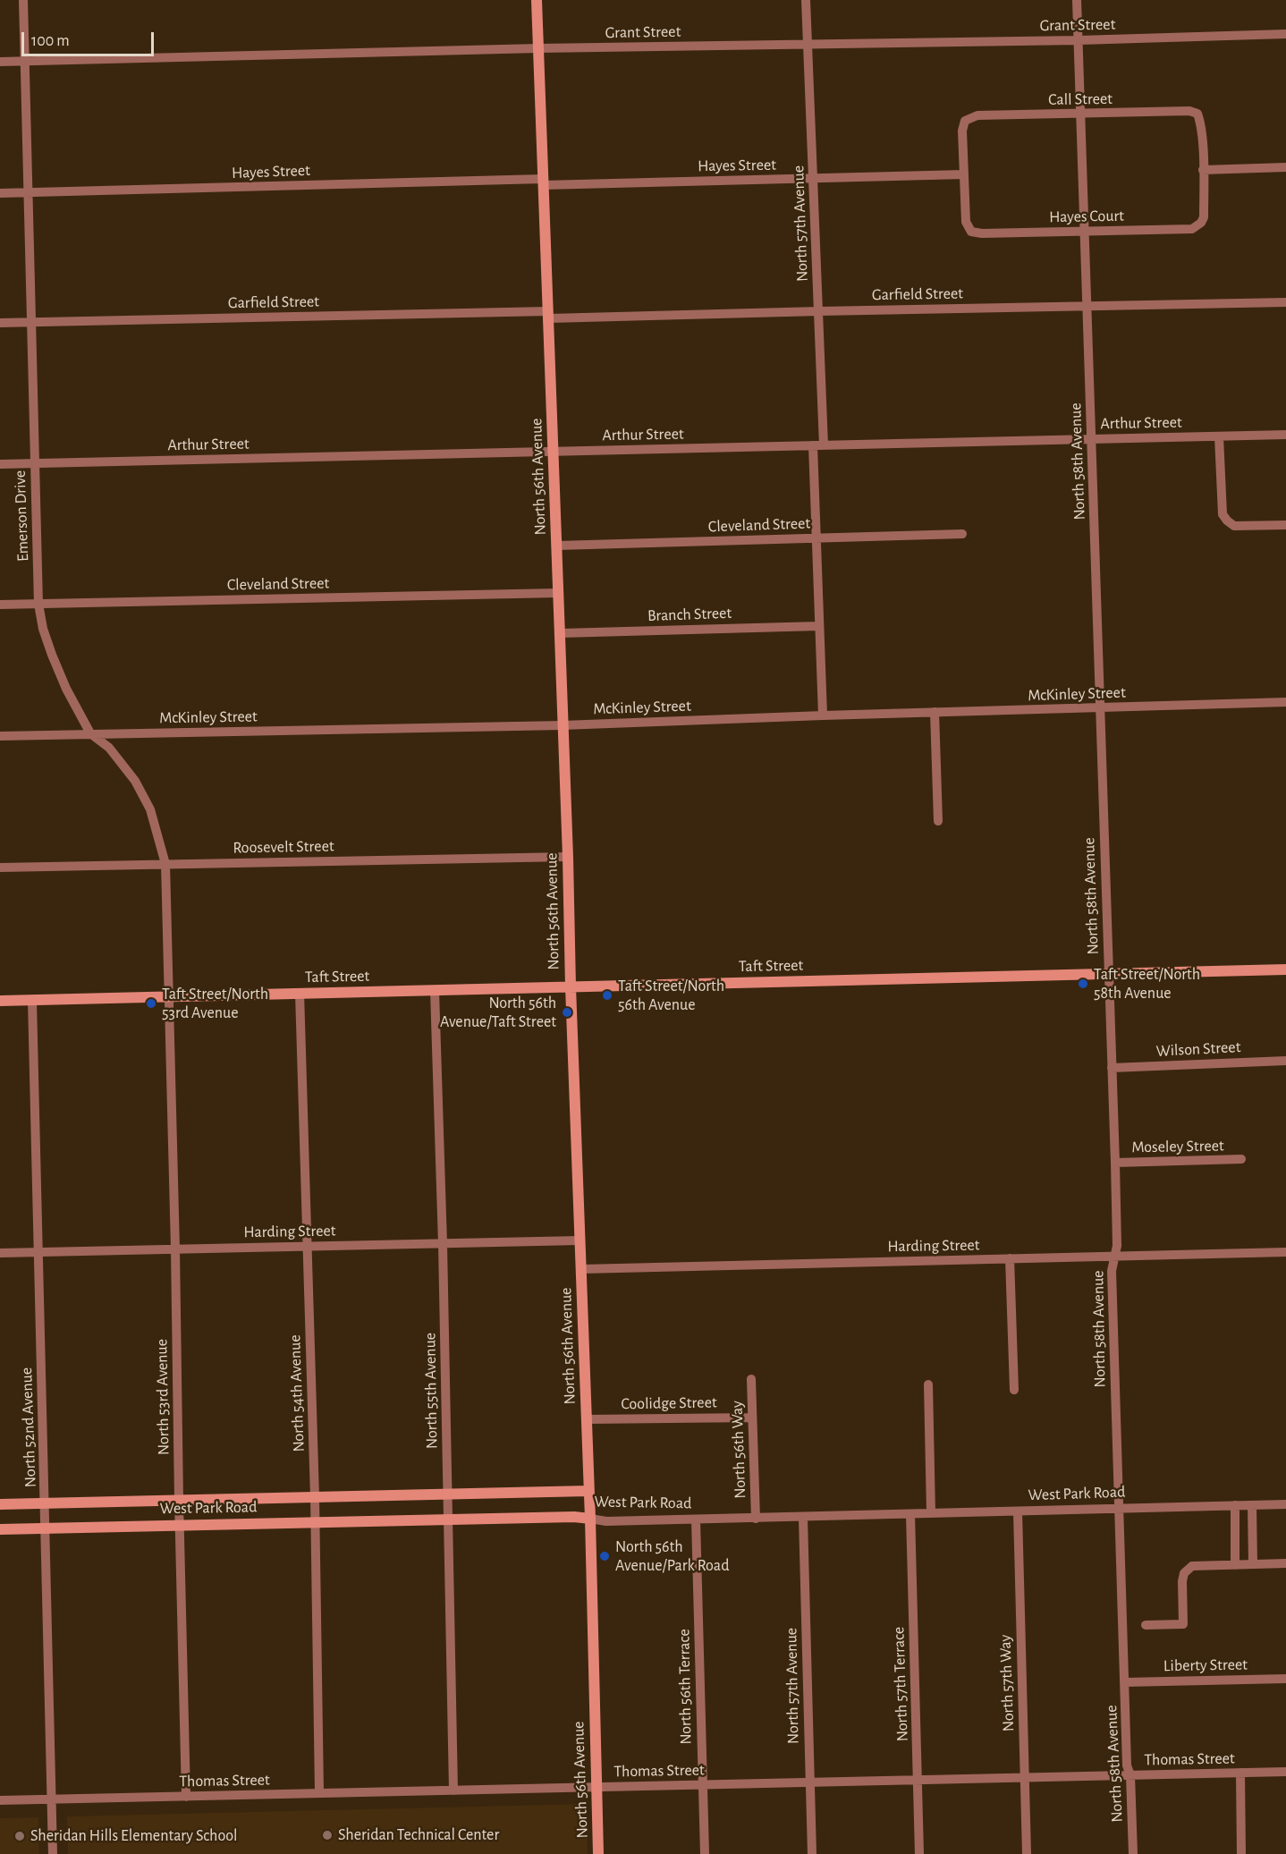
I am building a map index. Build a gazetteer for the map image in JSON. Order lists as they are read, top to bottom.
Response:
{
  "streets": {
    "street": [
      "Grant Street",
      "Call Street",
      "Hayes Street",
      "Hayes Court",
      "North 57th Avenue",
      "Garfield Street",
      "Arthur Street",
      "North 58th Avenue",
      "North 56th Avenue",
      "Emerson Drive",
      "Cleveland Street",
      "Branch Street",
      "McKinley Street",
      "Roosevelt Street",
      "Taft Street",
      "Wilson Street",
      "Moseley Street",
      "Harding Street",
      "North 55th Avenue",
      "North 54th Avenue",
      "North 53rd Avenue",
      "Coolidge Street",
      "North 52nd Avenue",
      "North 56th Way",
      "West Park Road",
      "Liberty Street",
      "North 57th Way",
      "North 57th Terrace",
      "North 56th Terrace",
      "Thomas Street"
    ]
  },
  "crossings": [
    ["Grant Street", "North 57th Avenue"],
    ["Grant Street", "North 58th Avenue"],
    ["Grant Street", "North 56th Avenue"],
    ["Grant Street", "Emerson Drive"],
    ["Call Street", "Hayes Street"],
    ["Call Street", "Hayes Court"],
    ["Call Street", "North 58th Avenue"],
    ["Hayes Street", "Hayes Court"],
    ["Hayes Street", "North 57th Avenue"],
    ["Hayes Street", "North 56th Avenue"],
    ["Hayes Street", "Emerson Drive"],
    ["Hayes Court", "North 58th Avenue"],
    ["North 57th Avenue", "Garfield Street"],
    ["North 57th Avenue", "Arthur Street"],
    ["North 57th Avenue", "Cleveland Street"],
    ["North 57th Avenue", "Branch Street"],
    ["North 57th Avenue", "McKinley Street"],
    ["North 57th Avenue", "West Park Road"],
    ["North 57th Avenue", "Thomas Street"],
    ["Garfield Street", "North 58th Avenue"],
    ["Garfield Street", "North 56th Avenue"],
    ["Garfield Street", "Emerson Drive"],
    ["Arthur Street", "North 58th Avenue"],
    ["Arthur Street", "North 56th Avenue"],
    ["Arthur Street", "Emerson Drive"],
    ["North 58th Avenue", "McKinley Street"],
    ["North 58th Avenue", "Taft Street"],
    ["North 58th Avenue", "Wilson Street"],
    ["North 58th Avenue", "Moseley Street"],
    ["North 58th Avenue", "Harding Street"],
    ["North 58th Avenue", "West Park Road"],
    ["North 58th Avenue", "Liberty Street"],
    ["North 58th Avenue", "Thomas Street"],
    ["North 56th Avenue", "Cleveland Street"],
    ["North 56th Avenue", "Branch Street"],
    ["North 56th Avenue", "McKinley Street"],
    ["North 56th Avenue", "Roosevelt Street"],
    ["North 56th Avenue", "Taft Street"],
    ["North 56th Avenue", "Harding Street"],
    ["North 56th Avenue", "Coolidge Street"],
    ["North 56th Avenue", "West Park Road"],
    ["North 56th Avenue", "Thomas Street"],
    ["Emerson Drive", "Cleveland Street"],
    ["Emerson Drive", "McKinley Street"],
    ["Emerson Drive", "Roosevelt Street"],
    ["Emerson Drive", "Taft Street"],
    ["Emerson Drive", "North 53rd Avenue"],
    ["Taft Street", "North 55th Avenue"],
    ["Taft Street", "North 54th Avenue"],
    ["Taft Street", "North 53rd Avenue"],
    ["Taft Street", "North 52nd Avenue"],
    ["Harding Street", "North 55th Avenue"],
    ["Harding Street", "North 54th Avenue"],
    ["Harding Street", "North 53rd Avenue"],
    ["Harding Street", "North 52nd Avenue"],
    ["North 55th Avenue", "West Park Road"],
    ["North 55th Avenue", "Thomas Street"],
    ["North 54th Avenue", "West Park Road"],
    ["North 54th Avenue", "Thomas Street"],
    ["North 53rd Avenue", "West Park Road"],
    ["North 53rd Avenue", "Thomas Street"],
    ["Coolidge Street", "North 56th Way"],
    ["North 52nd Avenue", "West Park Road"],
    ["North 52nd Avenue", "Thomas Street"],
    ["North 56th Way", "West Park Road"],
    ["West Park Road", "North 57th Way"],
    ["West Park Road", "North 57th Terrace"],
    ["West Park Road", "North 56th Terrace"],
    ["North 57th Way", "Thomas Street"],
    ["North 57th Terrace", "Thomas Street"],
    ["North 56th Terrace", "Thomas Street"]
  ],
  "places": [
    "Taft Street/North 58th Avenue",
    "Taft Street/North 56th Avenue",
    "Taft Street/North 53rd Avenue",
    "North 56th Avenue/Taft Street",
    "North 56th Avenue/Park Road",
    "Sheridan Technical Center",
    "Sheridan Hills Elementary School"
  ],
  "scale_bar": "100 m"
}
